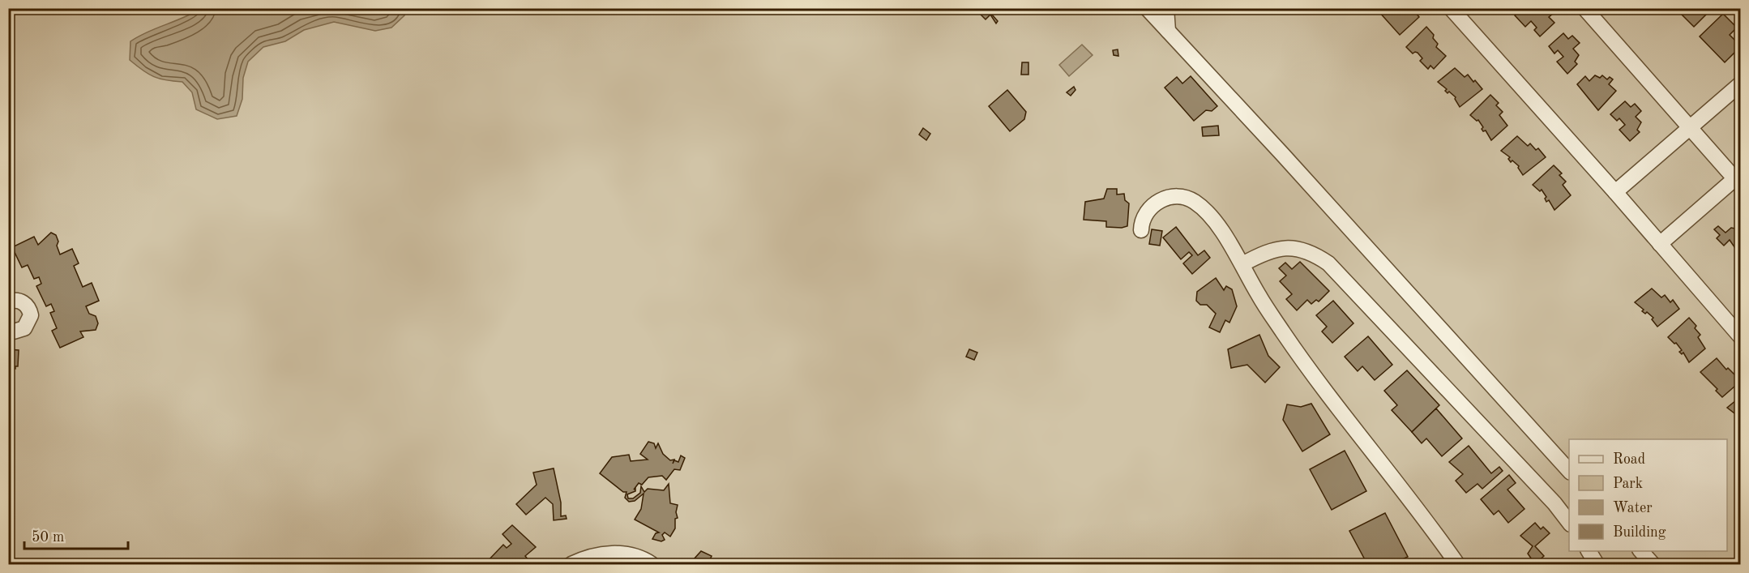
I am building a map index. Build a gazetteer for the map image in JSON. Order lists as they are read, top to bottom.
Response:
{
  "legend": [
    "Road",
    "Park",
    "Water",
    "Building"
  ],
  "scale_bar": "50 m"
}
